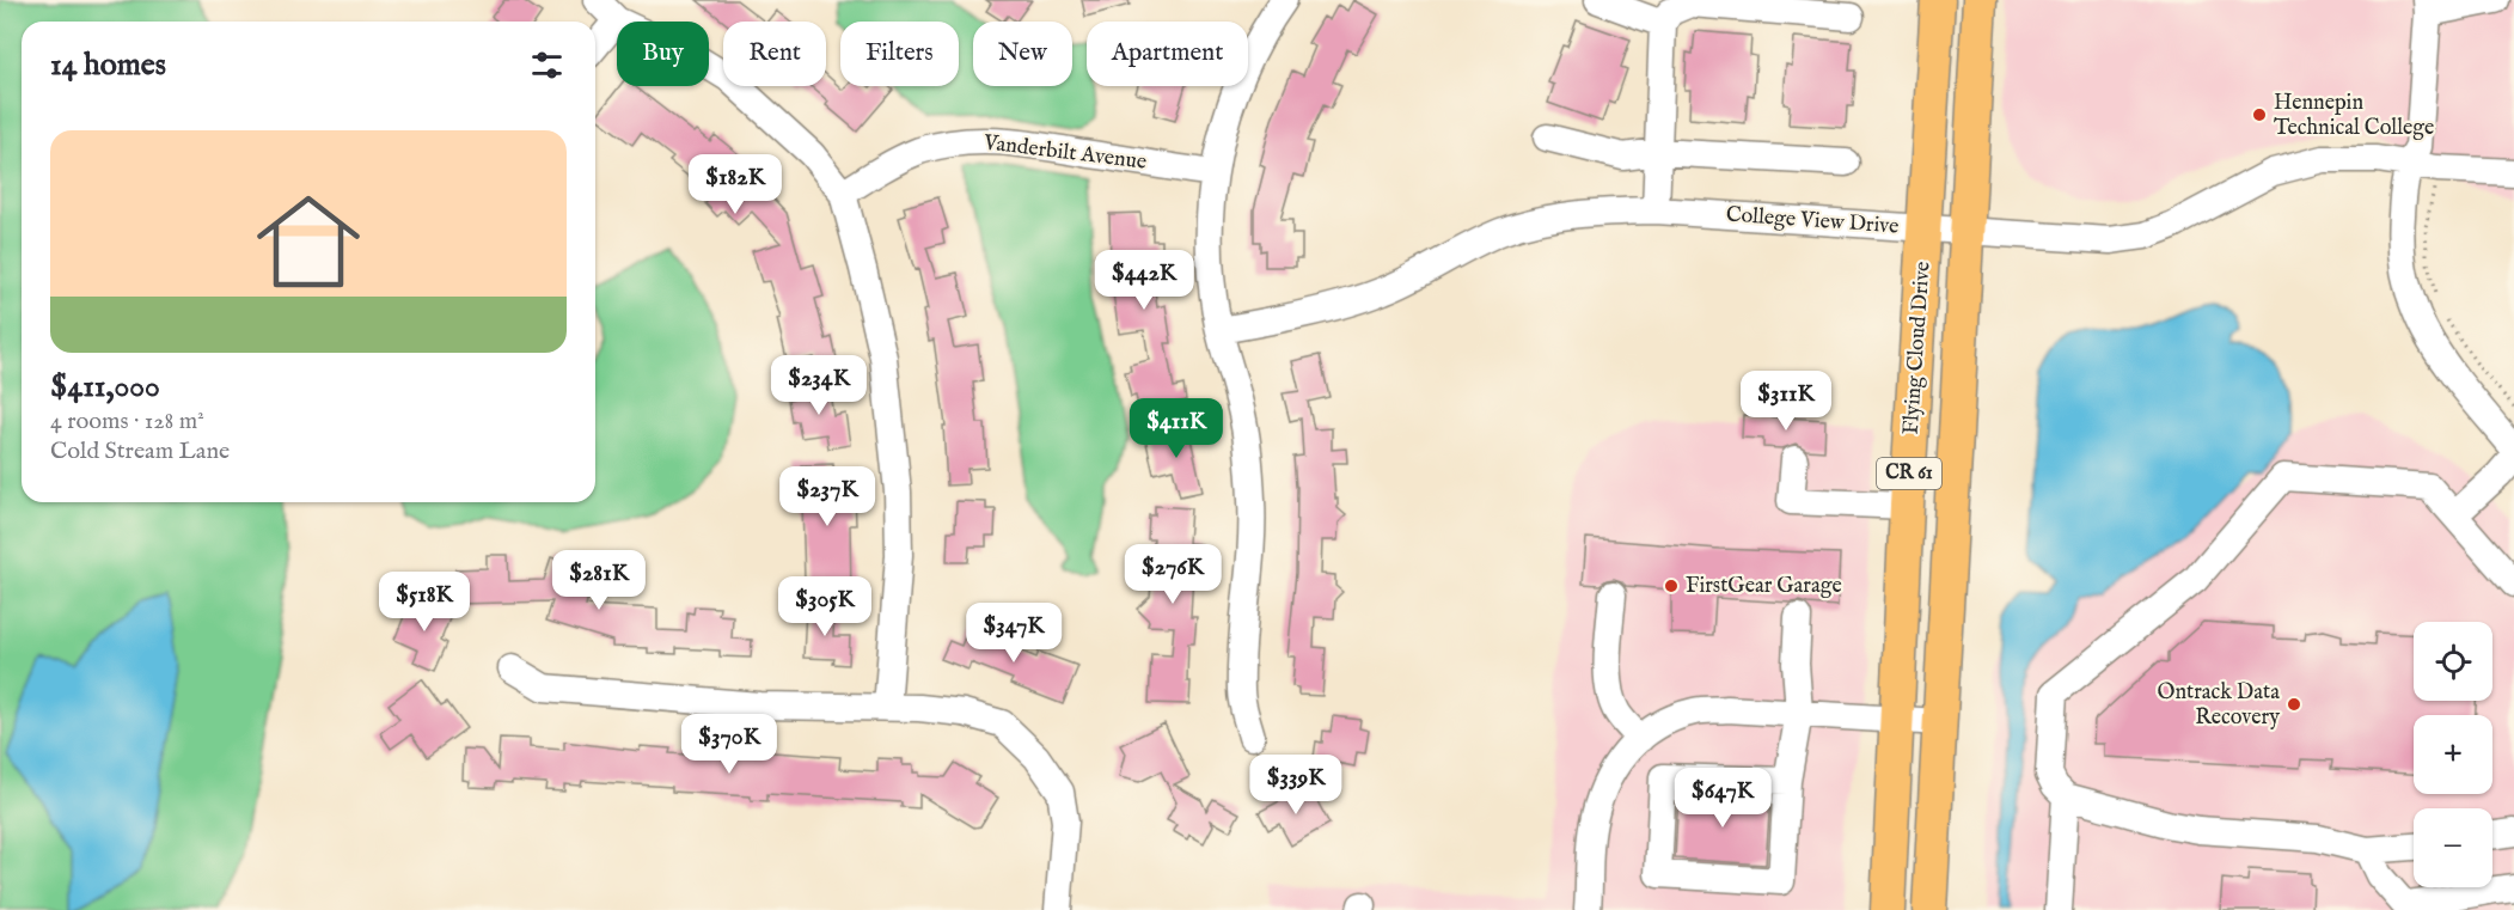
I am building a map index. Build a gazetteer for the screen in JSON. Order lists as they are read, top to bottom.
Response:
{
  "streets": {
    "main road": ["Flying Cloud Drive", "CR 61"],
    "street": ["Vanderbilt Avenue", "College View Drive"]
  },
  "crossings": [
    ["College View Drive", "Flying Cloud Drive"]
  ],
  "places": ["Hennepin Technical College", "FirstGear Garage", "Ontrack Data Recovery"],
  "page": {
    "chip": [
      "Buy",
      "Rent",
      "Filters",
      "New",
      "Apartment"
    ],
    "heading": "14 homes",
    "list": [
      {
        "name": "$411,000",
        "note": "4 rooms · 128 m² · Cold Stream Lane"
      }
    ],
    "price": [
      "$182K",
      "$442K",
      "$234K",
      "$311K",
      "$411K",
      "$237K",
      "$276K",
      "$281K",
      "$518K",
      "$305K",
      "$347K",
      "$370K",
      "$339K",
      "$647K"
    ],
    "map_buttons": ["+", "−"]
  }
}
